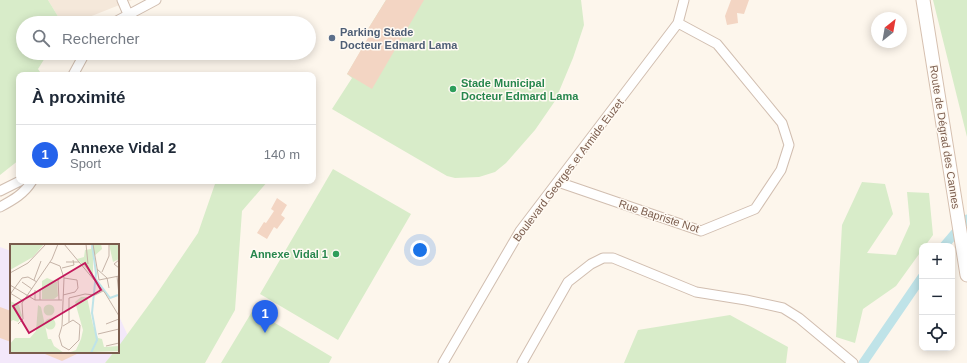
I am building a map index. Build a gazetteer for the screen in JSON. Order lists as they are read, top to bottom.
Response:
{
  "streets": {
    "street": ["Route de Dégrad des Cannes", "Boulevard Georges et Armide Euzet", "Rue Bapriste Not"]
  },
  "crossings": [
    ["Boulevard Georges et Armide Euzet", "Rue Bapriste Not"]
  ],
  "places": ["Parking Stade Docteur Edmard Lama", "Stade Municipal Docteur Edmard Lama", "Annexe Vidal 1"],
  "north": "top right",
  "page": {
    "search": "Rechercher",
    "heading": "À proximité",
    "list": [
      {
        "mark": "1",
        "name": "Annexe Vidal 2",
        "note": "Sport",
        "value": "140 m"
      }
    ],
    "map_buttons": ["+", "−"],
    "pins": "1"
  }
}
